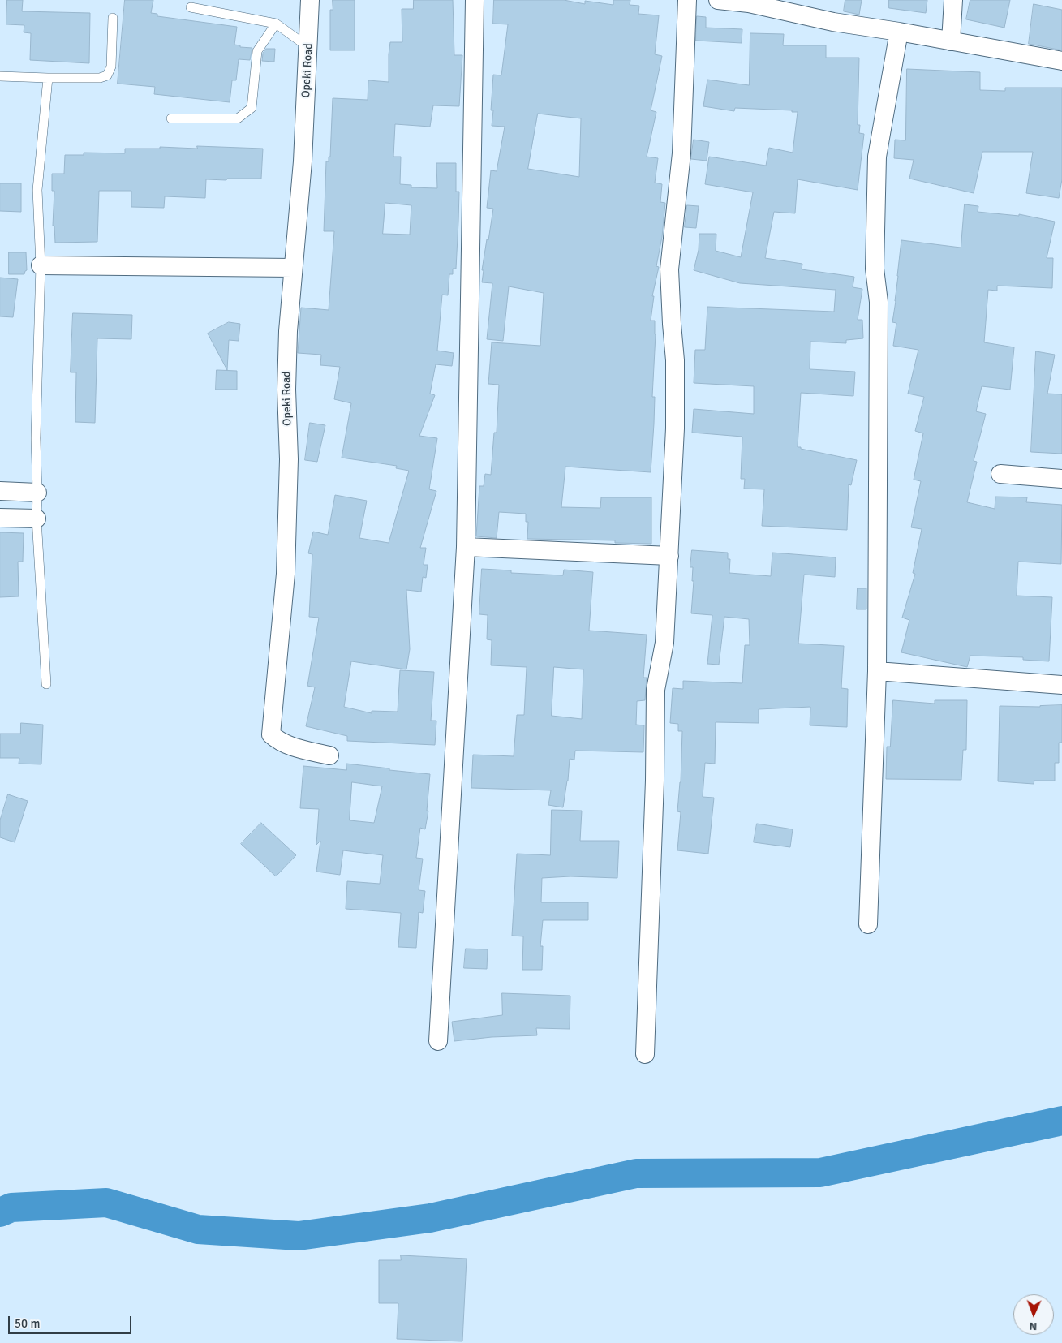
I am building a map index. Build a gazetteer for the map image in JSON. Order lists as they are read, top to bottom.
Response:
{
  "streets": {
    "street": ["Opeki Road"]
  },
  "scale_bar": "50 m",
  "north": "bottom"
}
